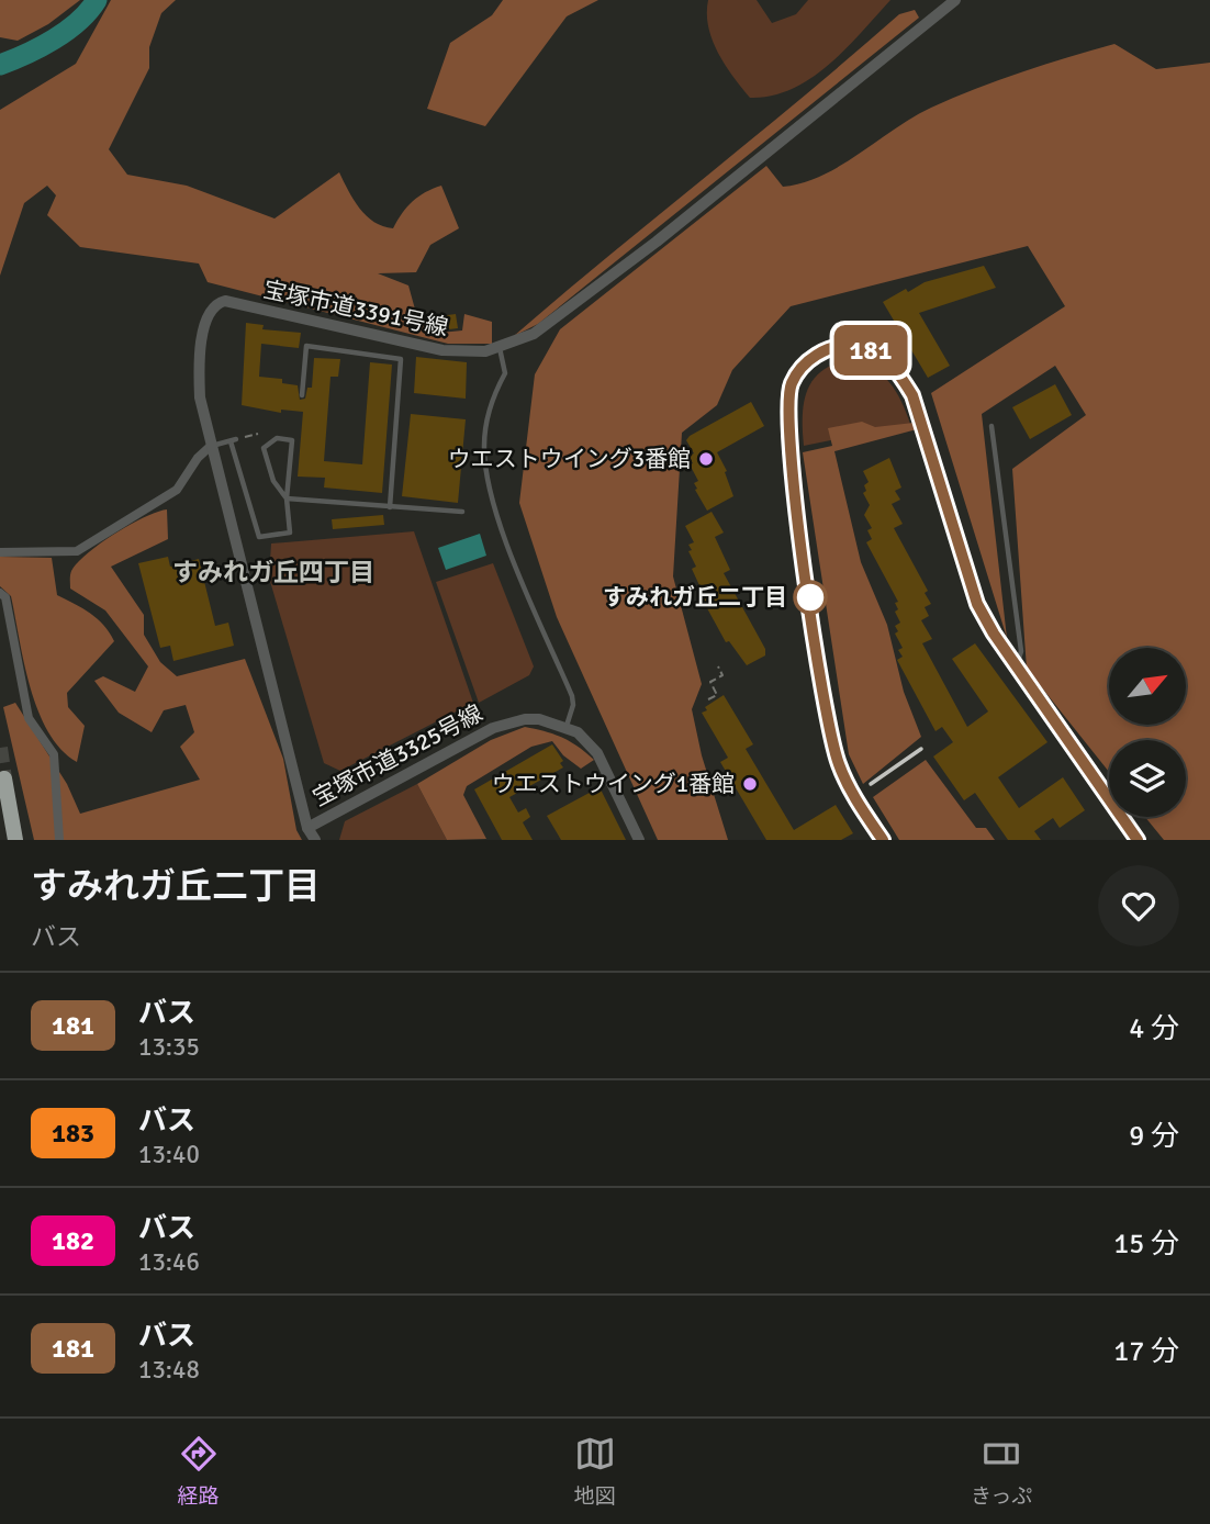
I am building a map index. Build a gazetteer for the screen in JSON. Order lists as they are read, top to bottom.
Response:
{
  "streets": {
    "street": ["宝塚市道3391号線", "宝塚市道3325号線"]
  },
  "crossings": [
    ["宝塚市道3391号線", "宝塚市道3325号線"]
  ],
  "districts": ["すみれガ丘四丁目"],
  "places": ["ウエストウイング3番館", "すみれガ丘二丁目", "ウエストウイング1番館"],
  "lines": ["bus line 181"],
  "north": "top right",
  "page": {
    "on_map": "181",
    "heading": ["すみれガ丘二丁目", "バス"],
    "list": [
      {
        "mark": "181",
        "name": "バス",
        "note": "13:35",
        "value": "4 分"
      },
      {
        "mark": "183",
        "name": "バス",
        "note": "13:40",
        "value": "9 分"
      },
      {
        "mark": "182",
        "name": "バス",
        "note": "13:46",
        "value": "15 分"
      },
      {
        "mark": "181",
        "name": "バス",
        "note": "13:48",
        "value": "17 分"
      }
    ],
    "tabs": ["経路", "地図", "きっぷ"]
  }
}
